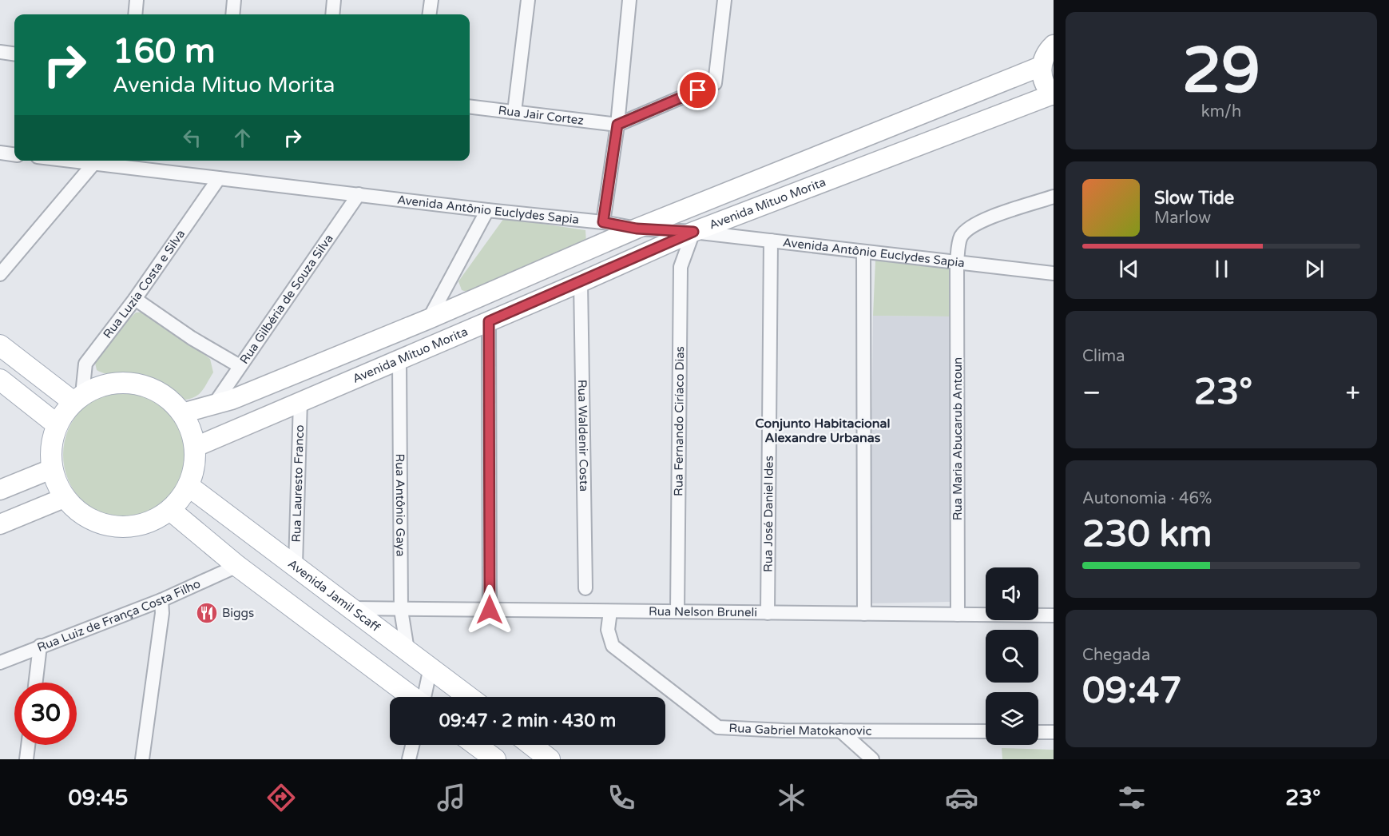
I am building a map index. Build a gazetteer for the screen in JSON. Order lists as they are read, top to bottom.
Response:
{
  "streets": {
    "main road": ["Avenida Jamil Scaff"],
    "street": [
      "Rua Jair Cortez",
      "Avenida Mituo Morita",
      "Avenida Antônio Euclydes Sapia",
      "Rua Luzia Costa e Silva",
      "Rua Gilbéria de Souza Silva",
      "Rua Fernando Ciríaco Dias",
      "Rua Waldenir Costa",
      "Rua Maria Abucarub Antoun",
      "Rua Lauresto Franco",
      "Rua Antônio Gaya",
      "Rua José Daniel Ides",
      "Rua Nelson Bruneli",
      "Rua Luiz de França Costa Filho",
      "Rua Gabriel Matokanovic"
    ]
  },
  "crossings": [
    ["Avenida Mituo Morita", "Avenida Antônio Euclydes Sapia"],
    ["Avenida Mituo Morita", "Rua Luzia Costa e Silva"],
    ["Avenida Mituo Morita", "Rua Gilbéria de Souza Silva"],
    ["Avenida Mituo Morita", "Rua Fernando Ciríaco Dias"],
    ["Avenida Mituo Morita", "Rua Waldenir Costa"],
    ["Avenida Mituo Morita", "Rua Lauresto Franco"],
    ["Avenida Mituo Morita", "Rua Antônio Gaya"],
    ["Avenida Mituo Morita", "Avenida Jamil Scaff"],
    ["Avenida Antônio Euclydes Sapia", "Rua Luzia Costa e Silva"],
    ["Avenida Antônio Euclydes Sapia", "Rua Gilbéria de Souza Silva"],
    ["Avenida Antônio Euclydes Sapia", "Rua Fernando Ciríaco Dias"],
    ["Avenida Antônio Euclydes Sapia", "Rua Maria Abucarub Antoun"],
    ["Avenida Antônio Euclydes Sapia", "Rua José Daniel Ides"],
    ["Rua Luzia Costa e Silva", "Avenida Jamil Scaff"],
    ["Rua Fernando Ciríaco Dias", "Rua Nelson Bruneli"],
    ["Rua Maria Abucarub Antoun", "Rua Nelson Bruneli"],
    ["Rua Lauresto Franco", "Avenida Jamil Scaff"],
    ["Rua Antônio Gaya", "Avenida Jamil Scaff"],
    ["Rua Antônio Gaya", "Rua Nelson Bruneli"],
    ["Rua José Daniel Ides", "Rua Nelson Bruneli"],
    ["Avenida Jamil Scaff", "Rua Nelson Bruneli"],
    ["Rua Nelson Bruneli", "Rua Gabriel Matokanovic"]
  ],
  "districts": ["Conjunto Habitacional Alexandre Urbanas"],
  "places": {
    "restaurant": ["Biggs"]
  },
  "page": {
    "tile": [
      ["29", "km/h"],
      "Clima",
      ["Autonomia · 46%", "230 km"],
      ["Chegada", "09:47"]
    ],
    "turn": ["160 m", "Avenida Mituo Morita"],
    "song": ["Slow Tide", "Marlow"],
    "heat": ["−", "23°", "+"],
    "limit": "30",
    "trip": "09:47 · 2 min · 430 m",
    "tabs": ["09:45", "23°"]
  }
}
